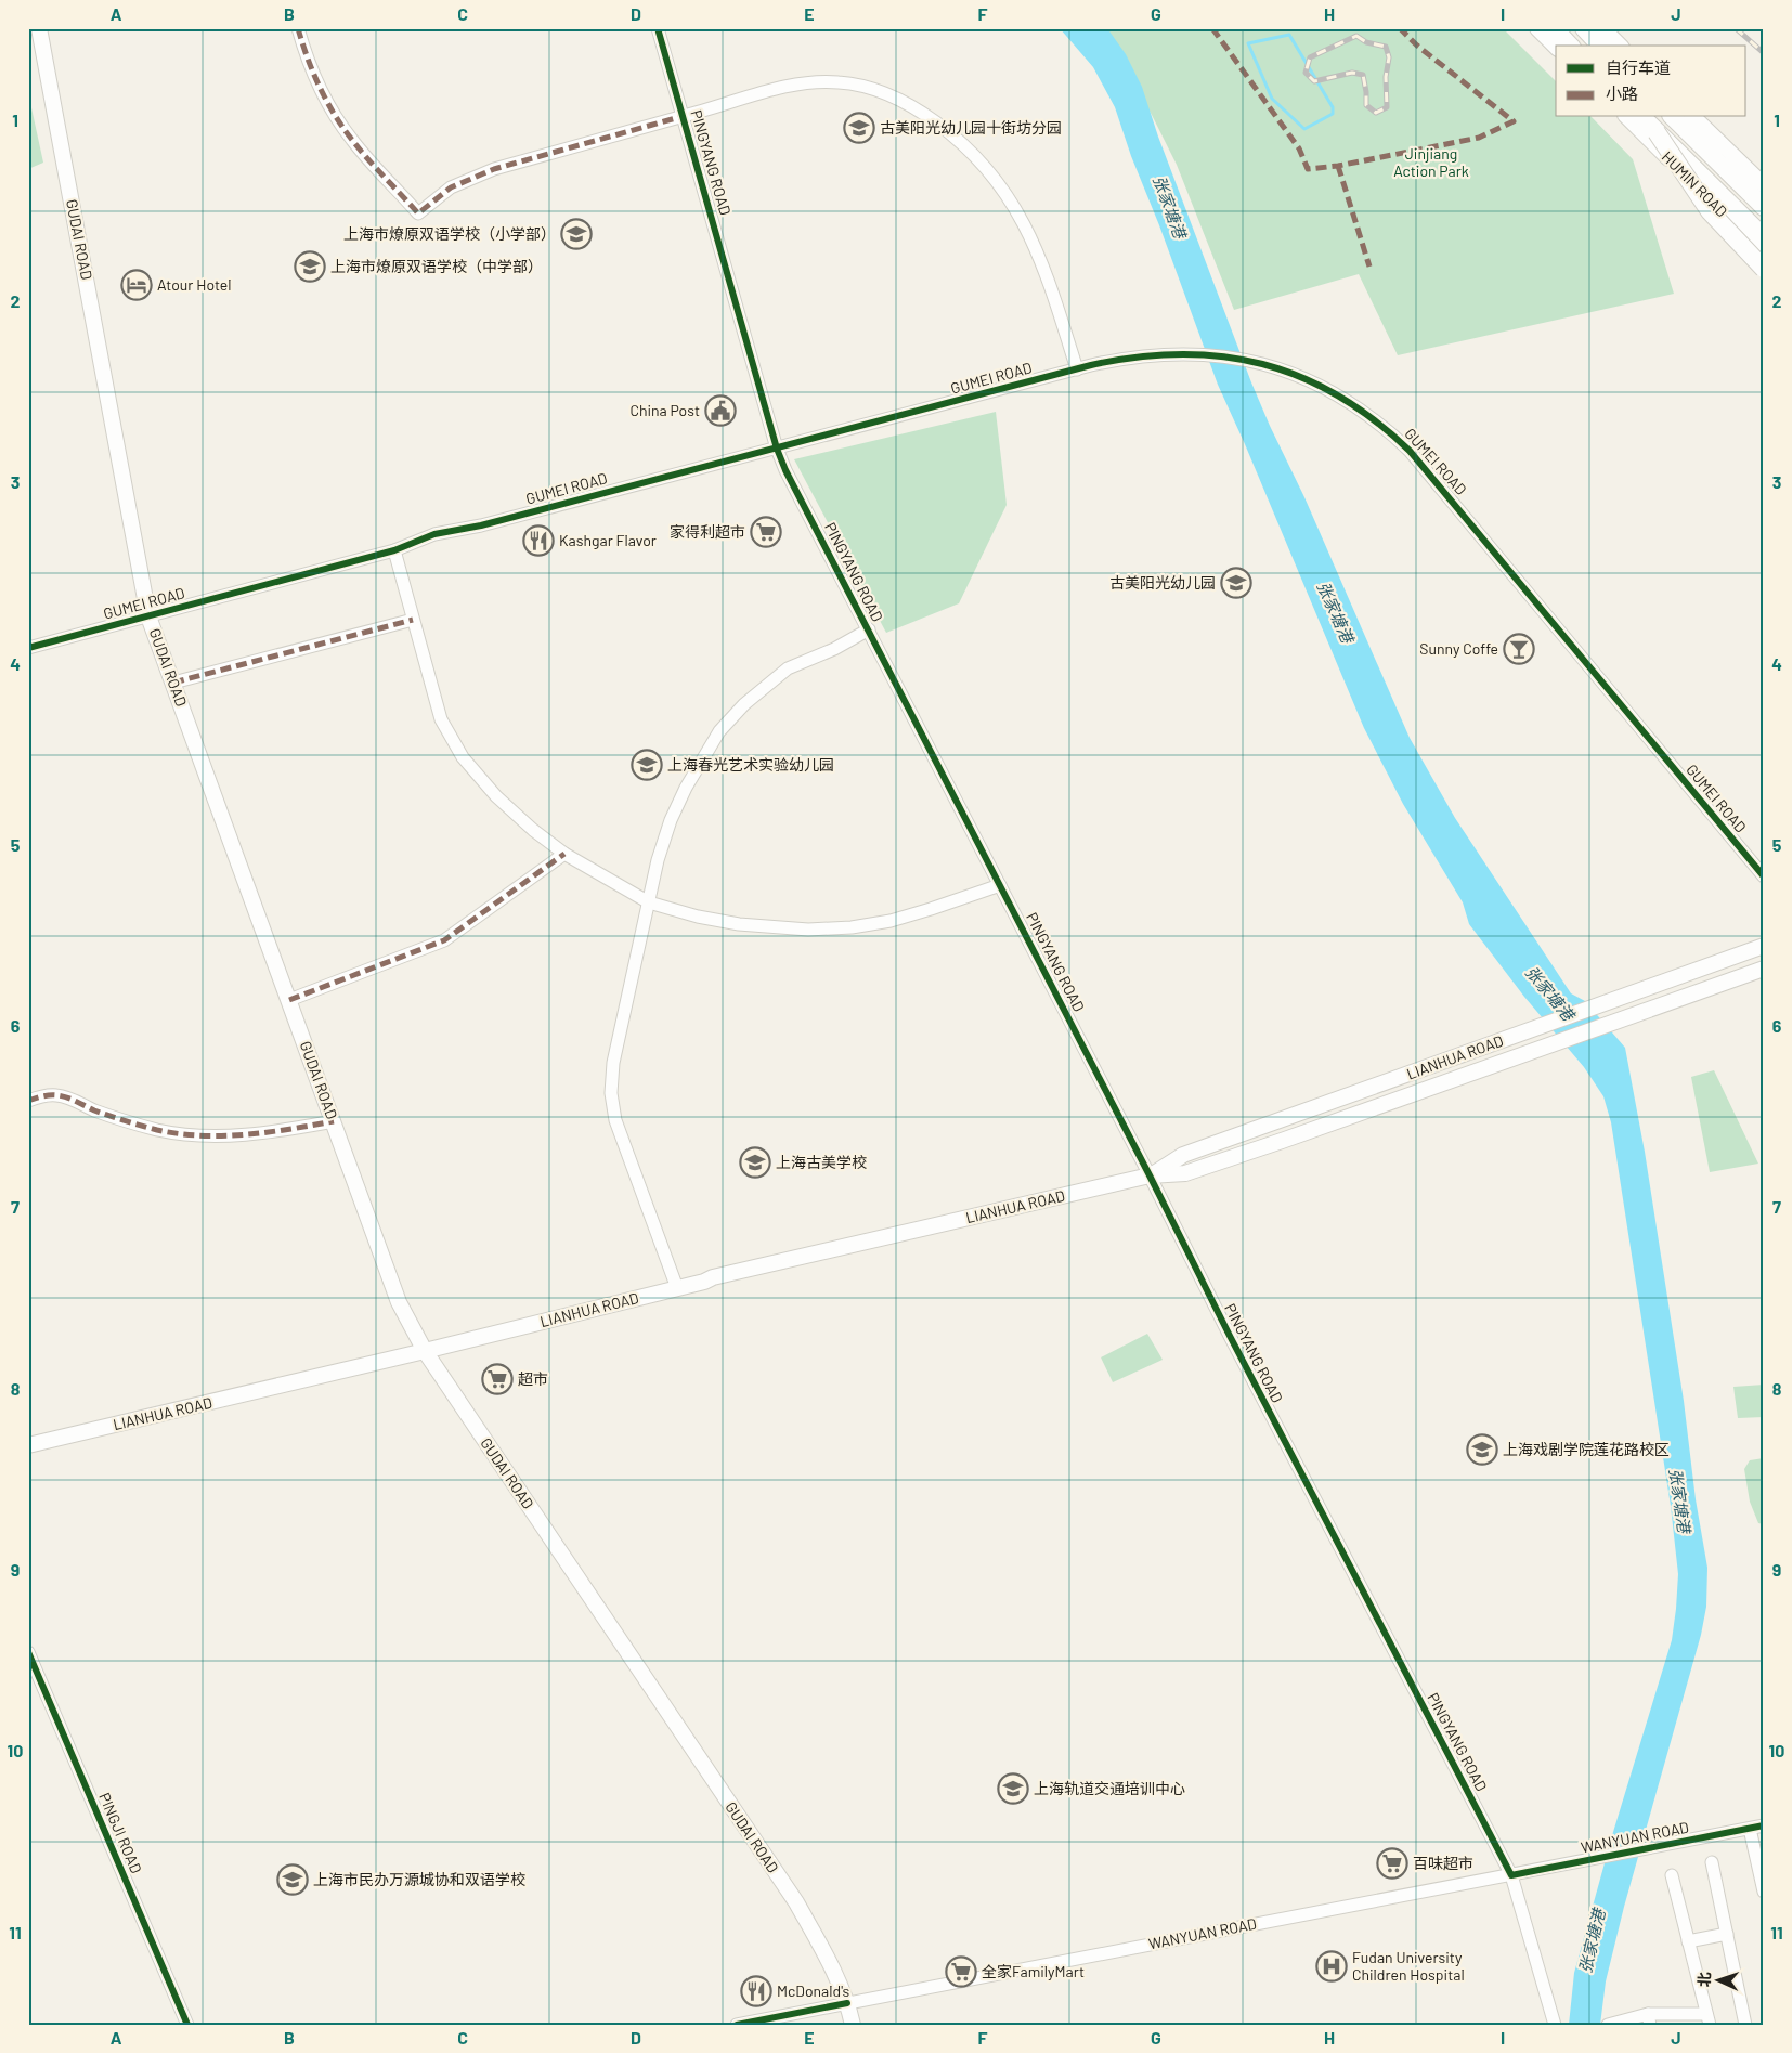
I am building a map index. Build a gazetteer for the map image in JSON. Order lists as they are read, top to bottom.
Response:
{
  "streets": {
    "main road": ["HUMIN ROAD", "GUDAI ROAD", "LIANHUA ROAD"],
    "street": [
      "PINGYANG ROAD",
      "GUMEI ROAD",
      "PINGJI ROAD",
      "WANYUAN ROAD"
    ]
  },
  "crossings": [
    ["PINGYANG ROAD", "GUMEI ROAD"],
    ["PINGYANG ROAD", "LIANHUA ROAD"],
    ["PINGYANG ROAD", "WANYUAN ROAD"],
    ["GUDAI ROAD", "GUMEI ROAD"],
    ["GUDAI ROAD", "LIANHUA ROAD"],
    ["GUDAI ROAD", "WANYUAN ROAD"]
  ],
  "water": ["张家塘港"],
  "parks": ["Jinjiang Action Park"],
  "places": {
    "school or university": [
      "古美阳光幼儿园十街坊分园",
      "上海市燎原双语学校（小学部）",
      "上海市燎原双语学校（中学部）",
      "古美阳光幼儿园",
      "上海春光艺术实验幼儿园",
      "上海古美学校",
      "上海戏剧学院莲花路校区",
      "上海轨道交通培训中心",
      "上海市民办万源城协和双语学校"
    ],
    "hotel": ["Atour Hotel"],
    "public building": ["China Post"],
    "supermarket": [
      "家得利超市",
      "超市",
      "百味超市",
      "全家FamilyMart"
    ],
    "restaurant": ["Kashgar Flavor", "McDonald's"],
    "bar": ["Sunny Coffe"],
    "hospital": ["Fudan University Children Hospital"]
  },
  "legend": ["自行车道", "小路"],
  "north": "left",
  "grid": {
    "columns": [
      "A",
      "B",
      "C",
      "D",
      "E",
      "F",
      "G",
      "H",
      "I",
      "J"
    ],
    "rows": [
      "1",
      "2",
      "3",
      "4",
      "5",
      "6",
      "7",
      "8",
      "9",
      "10",
      "11"
    ]
  }
}
